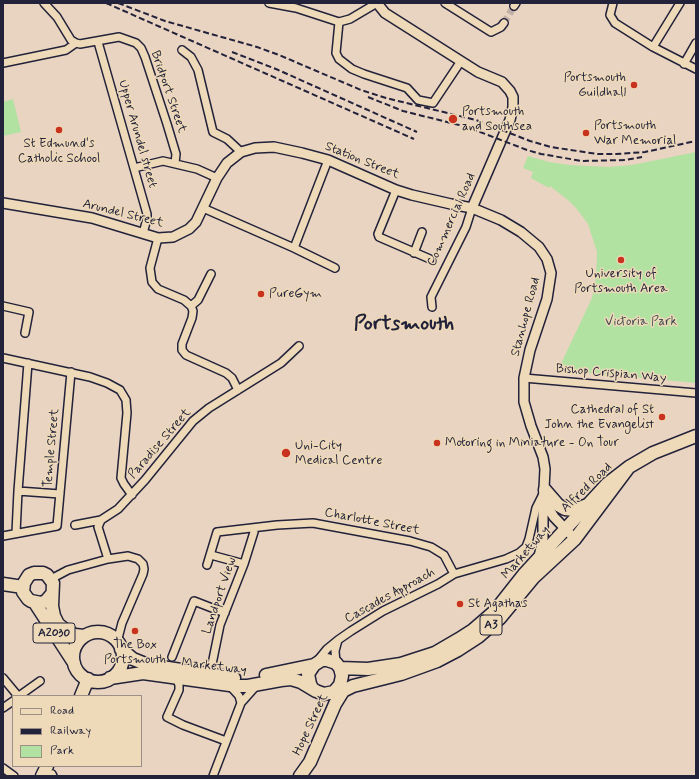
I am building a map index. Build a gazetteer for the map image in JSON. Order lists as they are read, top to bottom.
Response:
{
  "streets": {
    "main road": [
      "Alfred Road",
      "Marketway",
      "A3",
      "A2030",
      "Hope Street"
    ],
    "street": [
      "Bridport Street",
      "Upper Arundel street",
      "Station Street",
      "Arundel Street",
      "Commercial Road",
      "Stanhope Road",
      "Bishop Crispian Way",
      "Paradise Street",
      "Temple Street",
      "Charlotte Street",
      "Landport View",
      "Cascades Approach"
    ]
  },
  "crossings": [
    ["Bridport Street", "Upper Arundel street"],
    ["Upper Arundel street", "Arundel Street"],
    ["Station Street", "Arundel Street"],
    ["Station Street", "Commercial Road"],
    ["Station Street", "Stanhope Road"],
    ["Commercial Road", "Stanhope Road"],
    ["Stanhope Road", "Bishop Crispian Way"],
    ["Alfred Road", "Marketway"],
    ["Charlotte Street", "Landport View"],
    ["Charlotte Street", "Cascades Approach"],
    ["Marketway", "Landport View"],
    ["Marketway", "Cascades Approach"],
    ["Marketway", "A3"],
    ["Marketway", "A2030"],
    ["Marketway", "Hope Street"],
    ["Cascades Approach", "A3"],
    ["A3", "Hope Street"]
  ],
  "districts": ["Portsmouth"],
  "parks": ["Victoria Park"],
  "places": [
    "Portsmouth Guildhall",
    "Portsmouth and Southsea",
    "St Edmund's Catholic School",
    "Portsmouth War Memorial",
    "University of Portsmouth Area",
    "PureGym",
    "Cathedral of St John the Evangelist",
    "Motoring in Miniature - On Tour",
    "Uni-City Medical Centre",
    "St Agathas",
    "The Box Portsmouth"
  ],
  "legend": ["Road", "Railway", "Park"]
}
